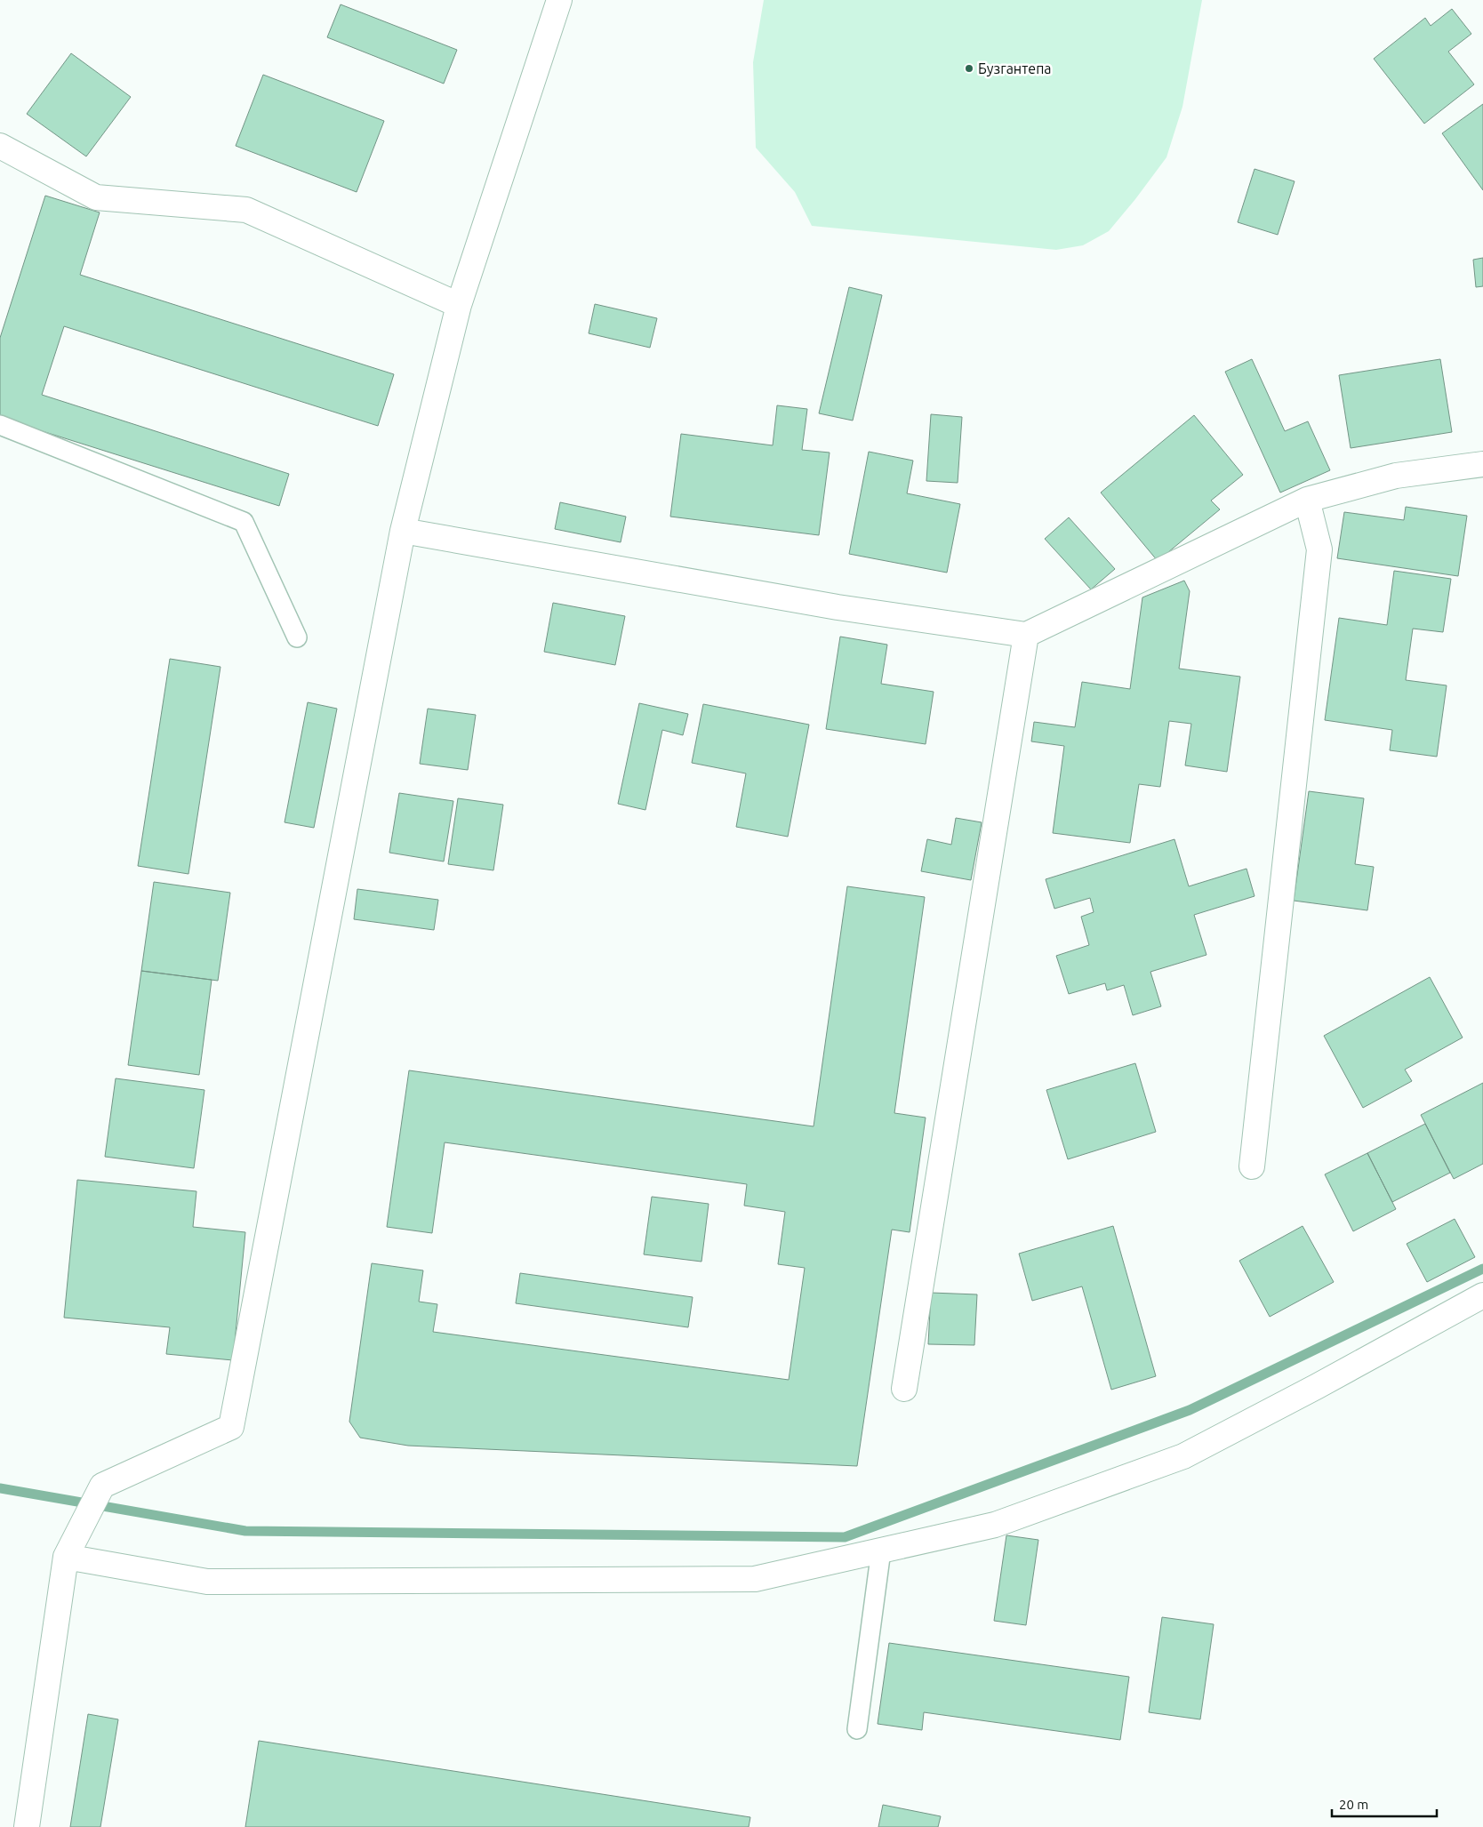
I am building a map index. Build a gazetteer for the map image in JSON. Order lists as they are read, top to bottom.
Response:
{
  "places": ["Бузгантепа"],
  "scale_bar": "20 m"
}
